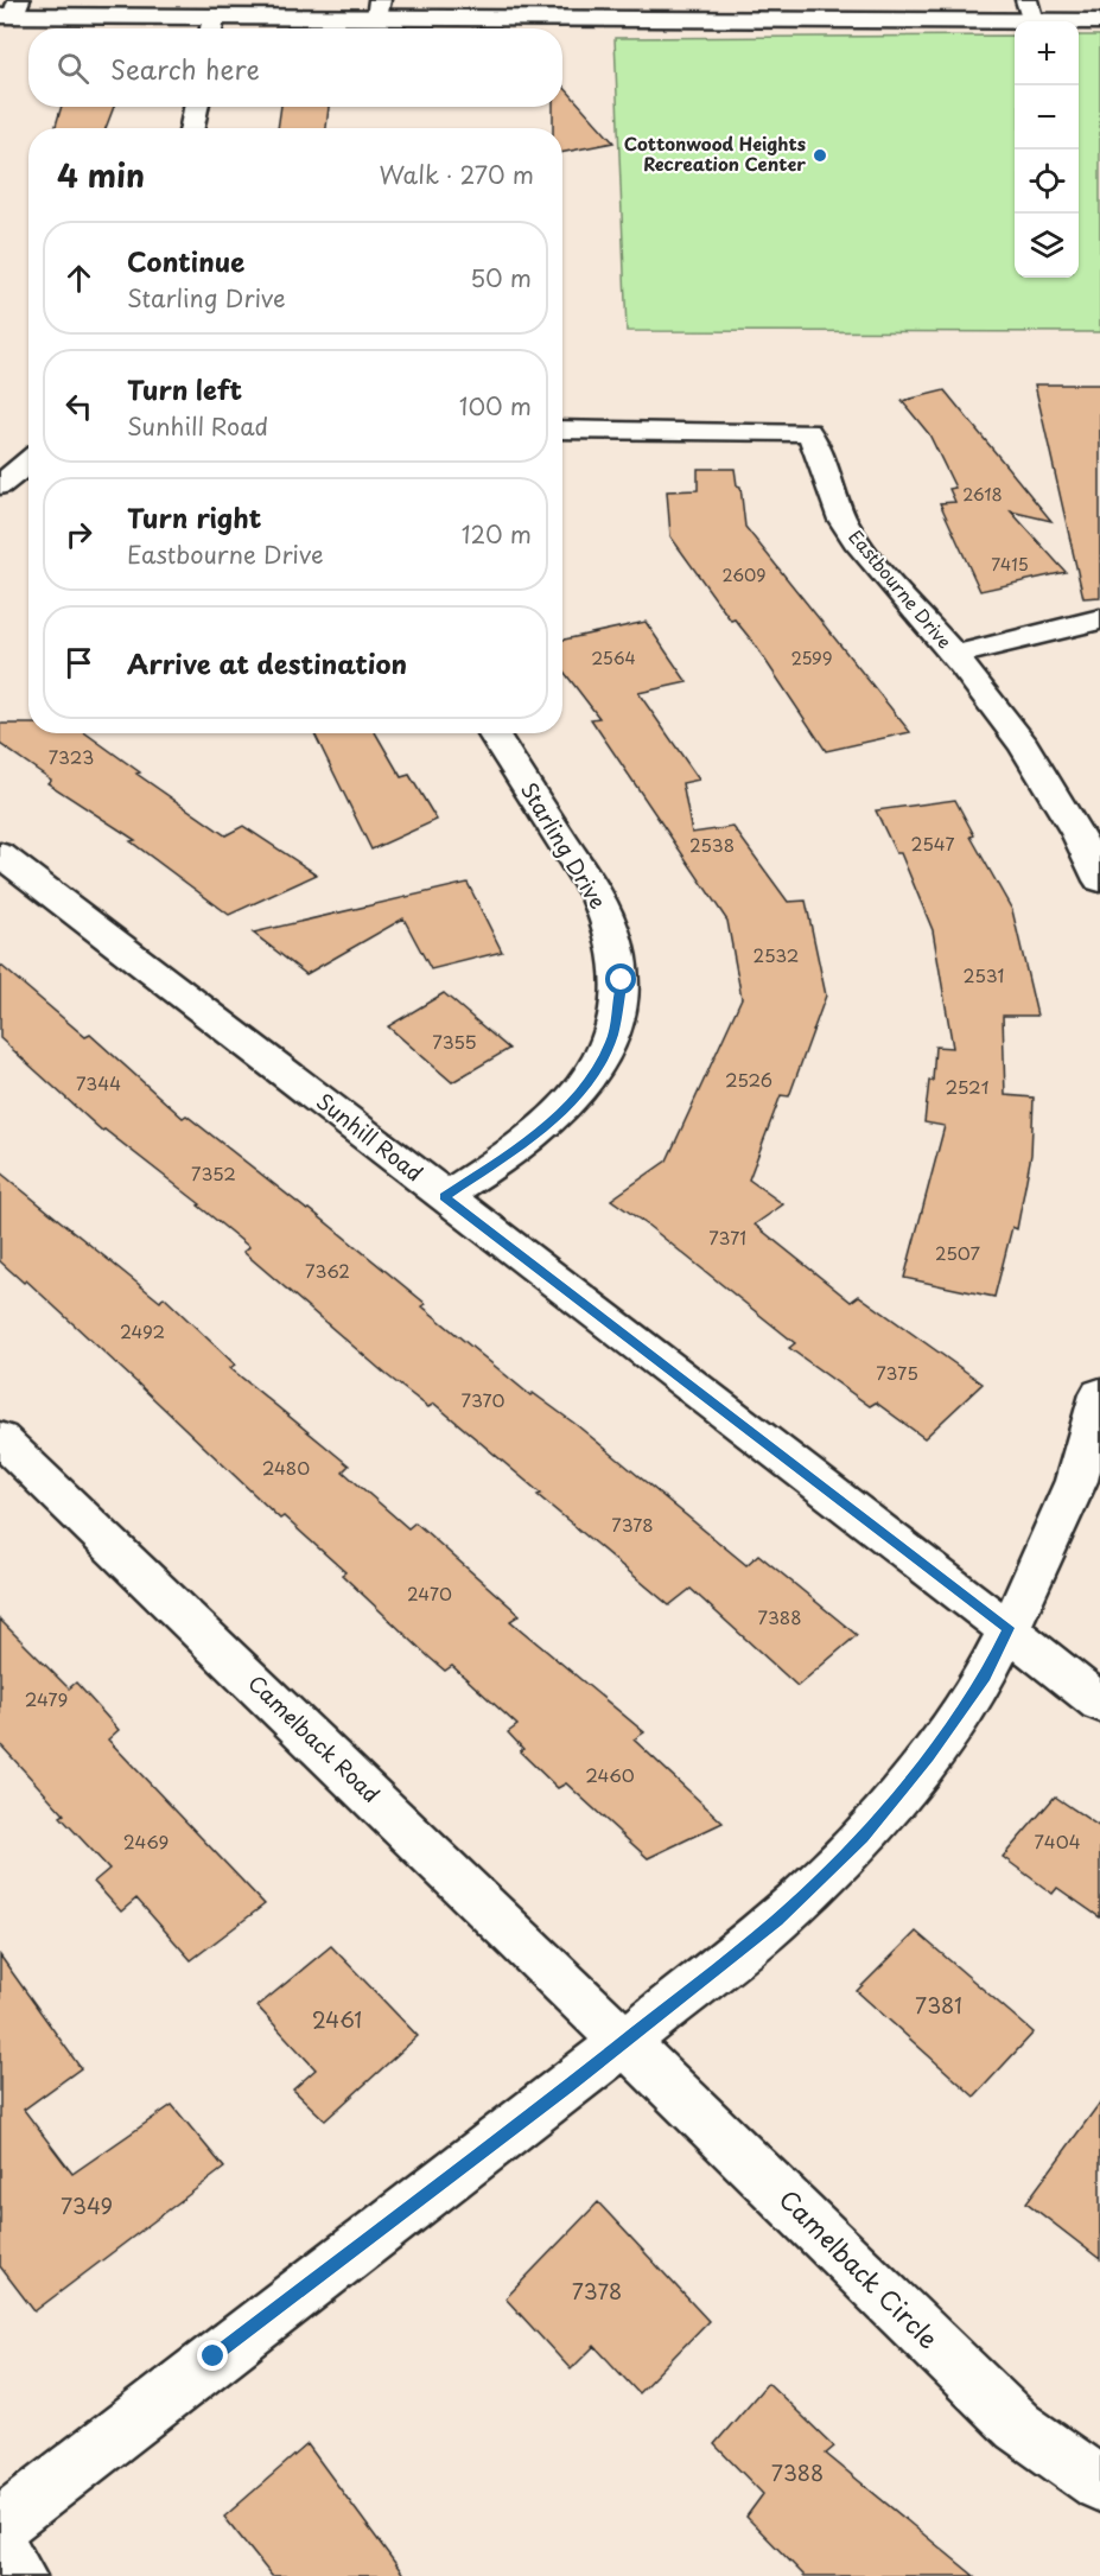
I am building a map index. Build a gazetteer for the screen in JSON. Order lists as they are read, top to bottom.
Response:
{
  "streets": {
    "street": [
      "Eastbourne Drive",
      "Starling Drive",
      "Sunhill Road",
      "Camelback Road",
      "Camelback Circle"
    ]
  },
  "crossings": [
    ["Starling Drive", "Sunhill Road"],
    ["Camelback Road", "Camelback Circle"]
  ],
  "places": ["Cottonwood Heights Recreation Center"],
  "house_numbers": [
    "2618",
    "7415",
    "2609",
    "2564",
    "2599",
    "7323",
    "2547",
    "2538",
    "2532",
    "2531",
    "7355",
    "2526",
    "7344",
    "2521",
    "7352",
    "7371",
    "2507",
    "7362",
    "2492",
    "7375",
    "7370",
    "2480",
    "7378",
    "2470",
    "7388",
    "2479",
    "2460",
    "2469",
    "7404",
    "7381",
    "2461",
    "7349",
    "7378",
    "7388"
  ],
  "page": {
    "map_buttons": ["+", "−"],
    "search": "Search here",
    "heading": ["4 min", "Walk · 270 m"],
    "list": [
      ["Continue", "Starling Drive", "50 m"],
      ["Turn left", "Sunhill Road", "100 m"],
      ["Turn right", "Eastbourne Drive", "120 m"],
      "Arrive at destination"
    ]
  }
}
